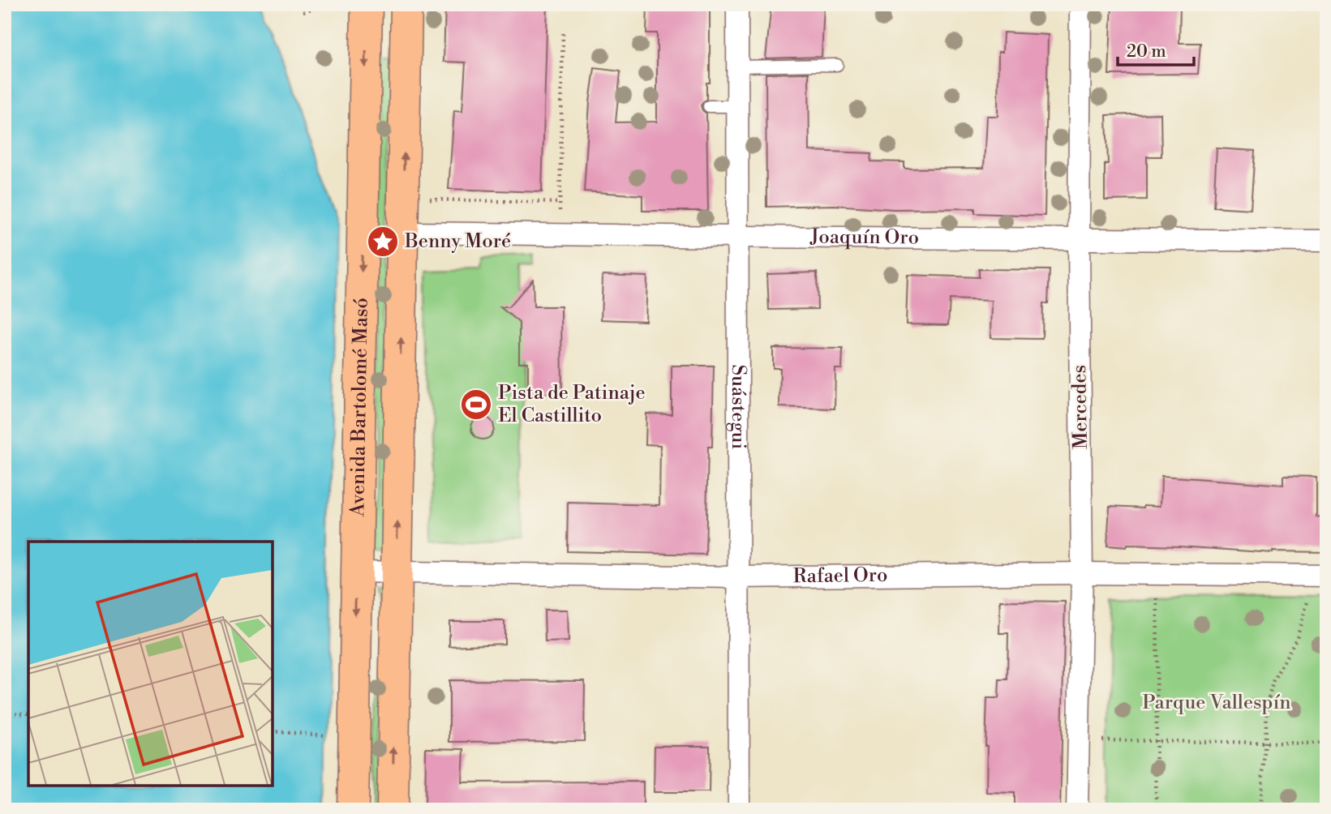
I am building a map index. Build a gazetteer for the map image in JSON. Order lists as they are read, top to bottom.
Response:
{
  "streets": {
    "main road": ["Avenida Bartolomé Masó"],
    "street": [
      "Joaquín Oro",
      "Suástegui",
      "Mercedes",
      "Rafael Oro"
    ]
  },
  "crossings": [
    ["Joaquín Oro", "Avenida Bartolomé Masó"],
    ["Joaquín Oro", "Suástegui"],
    ["Joaquín Oro", "Mercedes"],
    ["Avenida Bartolomé Masó", "Rafael Oro"],
    ["Suástegui", "Rafael Oro"],
    ["Mercedes", "Rafael Oro"]
  ],
  "parks": ["Parque Vallespín"],
  "places": {
    "place": ["Benny Moré"],
    "sports": ["Pista de Patinaje El Castillito"]
  },
  "scale_bar": "20 m"
}
